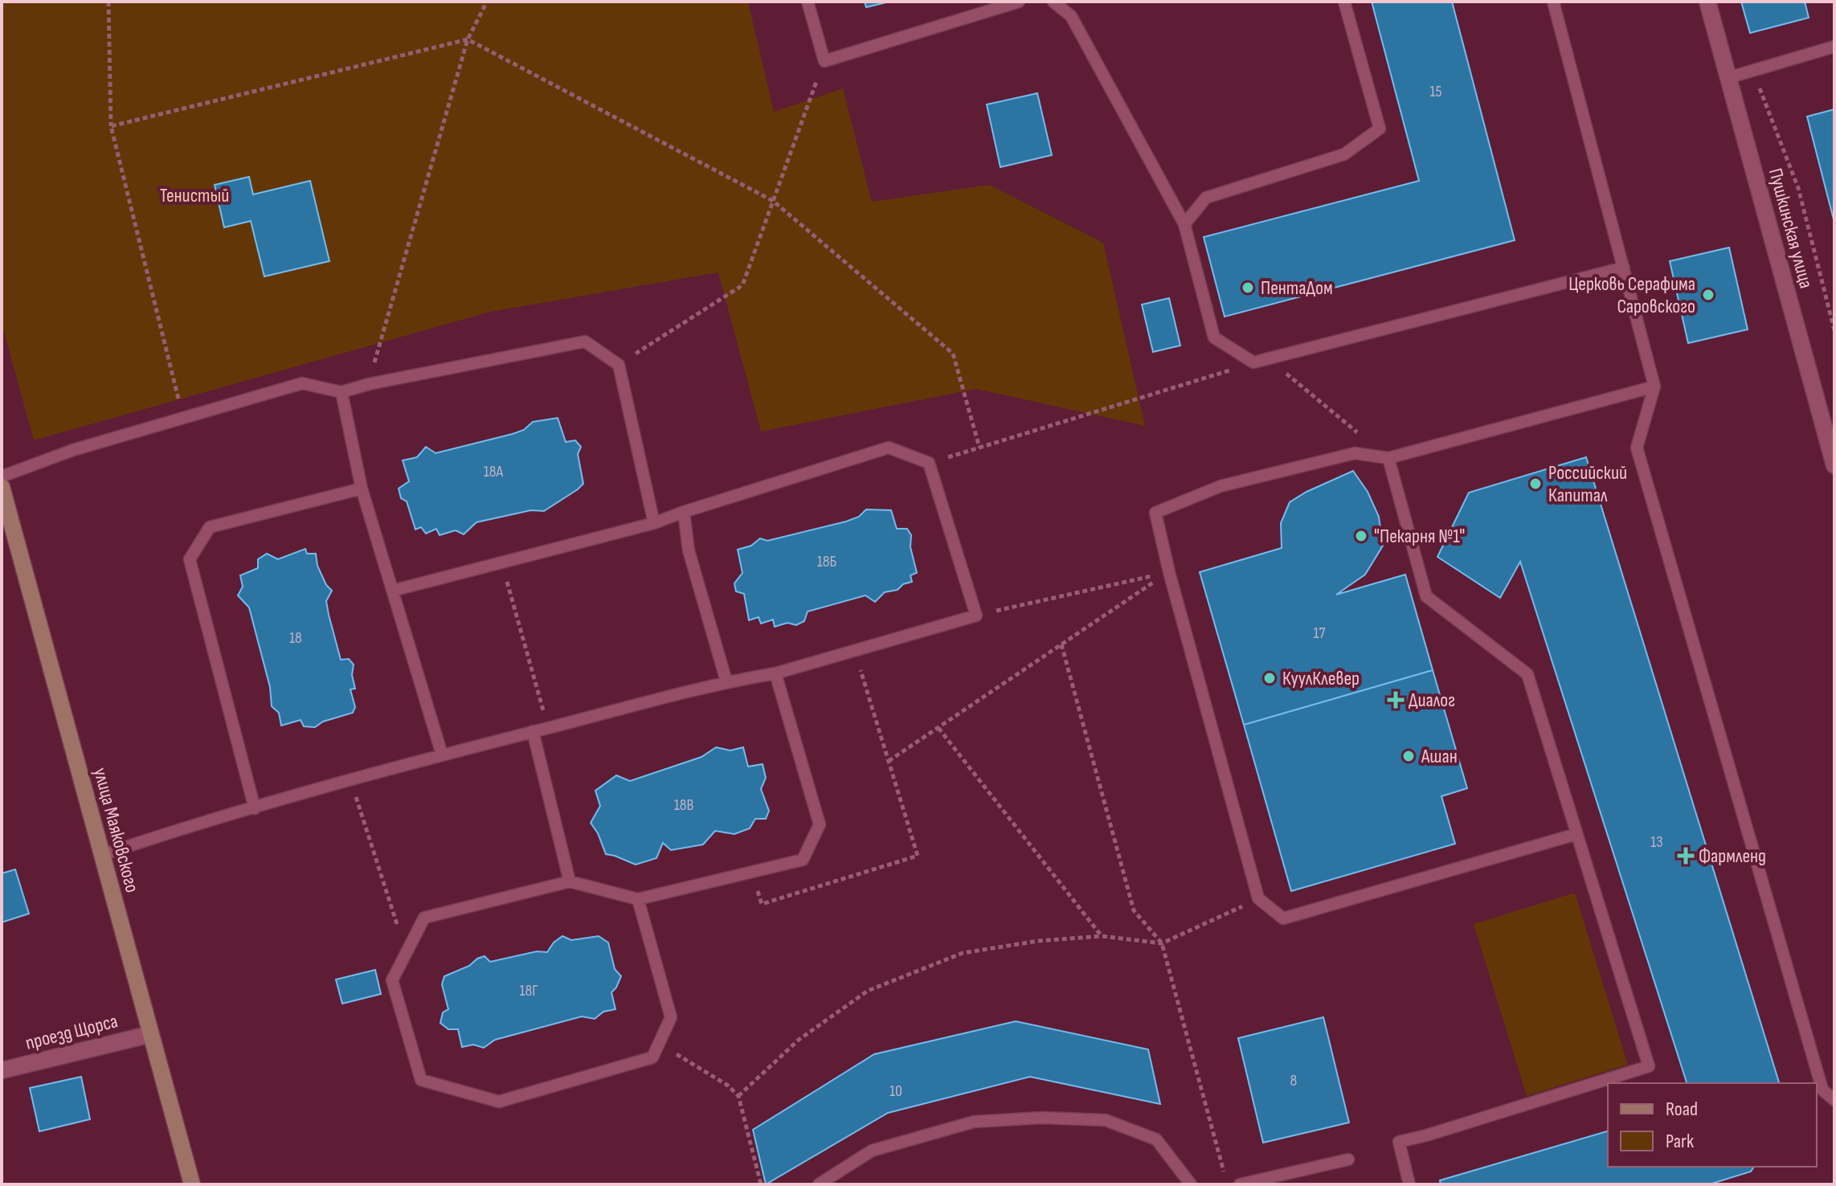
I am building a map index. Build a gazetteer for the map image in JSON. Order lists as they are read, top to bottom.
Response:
{
  "streets": {
    "street": ["Пушкинская улица", "улица Маяковского", "проезд Щорса"]
  },
  "crossings": [
    ["улица Маяковского", "проезд Щорса"]
  ],
  "parks": ["Тенистый"],
  "places": {
    "other": [
      "ПентаДом",
      "Церковь Серафима Саровского",
      "Российский Капитал",
      "\"Пекарня №1\"",
      "КуулКлевер",
      "Ашан"
    ],
    "health": ["Диалог", "Фармленд"]
  },
  "house_numbers": [
    "15",
    "18А",
    "18Б",
    "17",
    "18",
    "18В",
    "13",
    "18Г",
    "8",
    "10"
  ],
  "legend": ["Road", "Park"]
}
